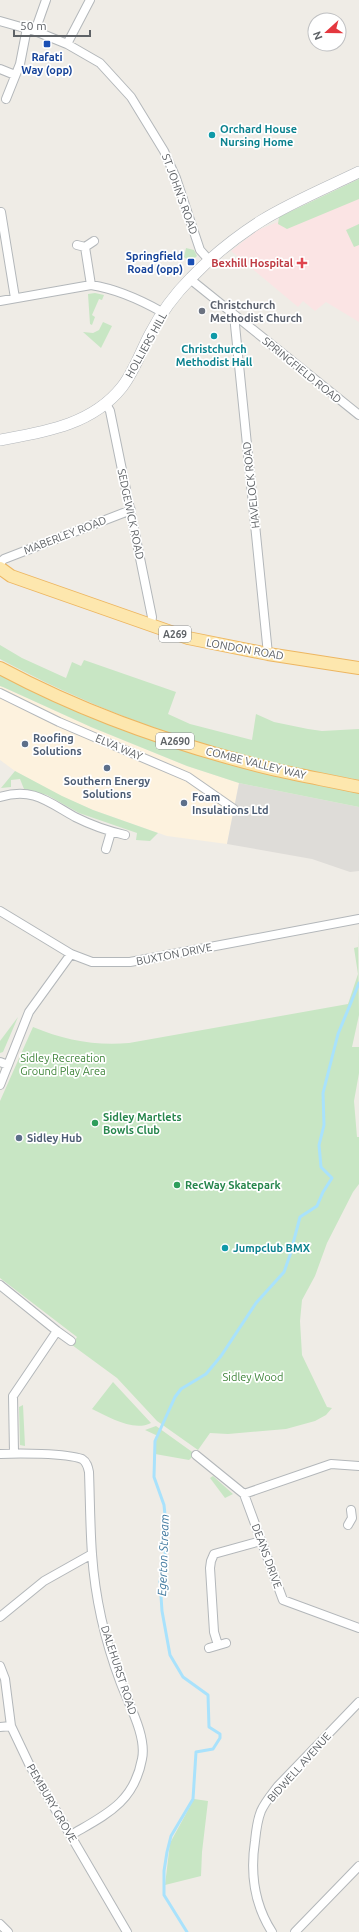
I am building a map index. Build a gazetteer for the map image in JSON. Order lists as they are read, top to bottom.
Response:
{
  "streets": {
    "main road": [
      "HOLLIERS HILL",
      "A269",
      "LONDON ROAD",
      "A2690",
      "COMBE VALLEY WAY"
    ],
    "street": [
      "ST JOHN'S ROAD",
      "SPRINGFIELD ROAD",
      "HAVELOCK ROAD",
      "SEDGEWICK ROAD",
      "MABERLEY ROAD",
      "ELVA WAY",
      "BUXTON DRIVE",
      "DEANS DRIVE",
      "DALEHURST ROAD",
      "BIDWELL AVENUE",
      "PEMBURY GROVE"
    ]
  },
  "crossings": [
    ["ST JOHN'S ROAD", "HOLLIERS HILL"],
    ["HOLLIERS HILL", "SPRINGFIELD ROAD"],
    ["HOLLIERS HILL", "SEDGEWICK ROAD"],
    ["SPRINGFIELD ROAD", "HAVELOCK ROAD"],
    ["HAVELOCK ROAD", "LONDON ROAD"],
    ["SEDGEWICK ROAD", "MABERLEY ROAD"],
    ["SEDGEWICK ROAD", "LONDON ROAD"],
    ["DALEHURST ROAD", "PEMBURY GROVE"]
  ],
  "water": ["Egerton Stream"],
  "parks": ["Sidley Recreation Ground Play Area", "Sidley Wood"],
  "places": {
    "transit": ["Rafati Way (opp)", "Springfield Road (opp)"],
    "other": [
      "Orchard House Nursing Home",
      "Christchurch Methodist Church",
      "Christchurch Methodist Hall",
      "Roofing Solutions",
      "Southern Energy Solutions",
      "Foam Insulations Ltd",
      "Sidley Martlets Bowls Club",
      "Sidley Hub",
      "RecWay Skatepark",
      "Jumpclub BMX"
    ],
    "health": ["Bexhill Hospital"]
  },
  "scale_bar": "50 m",
  "north": "left"
}
